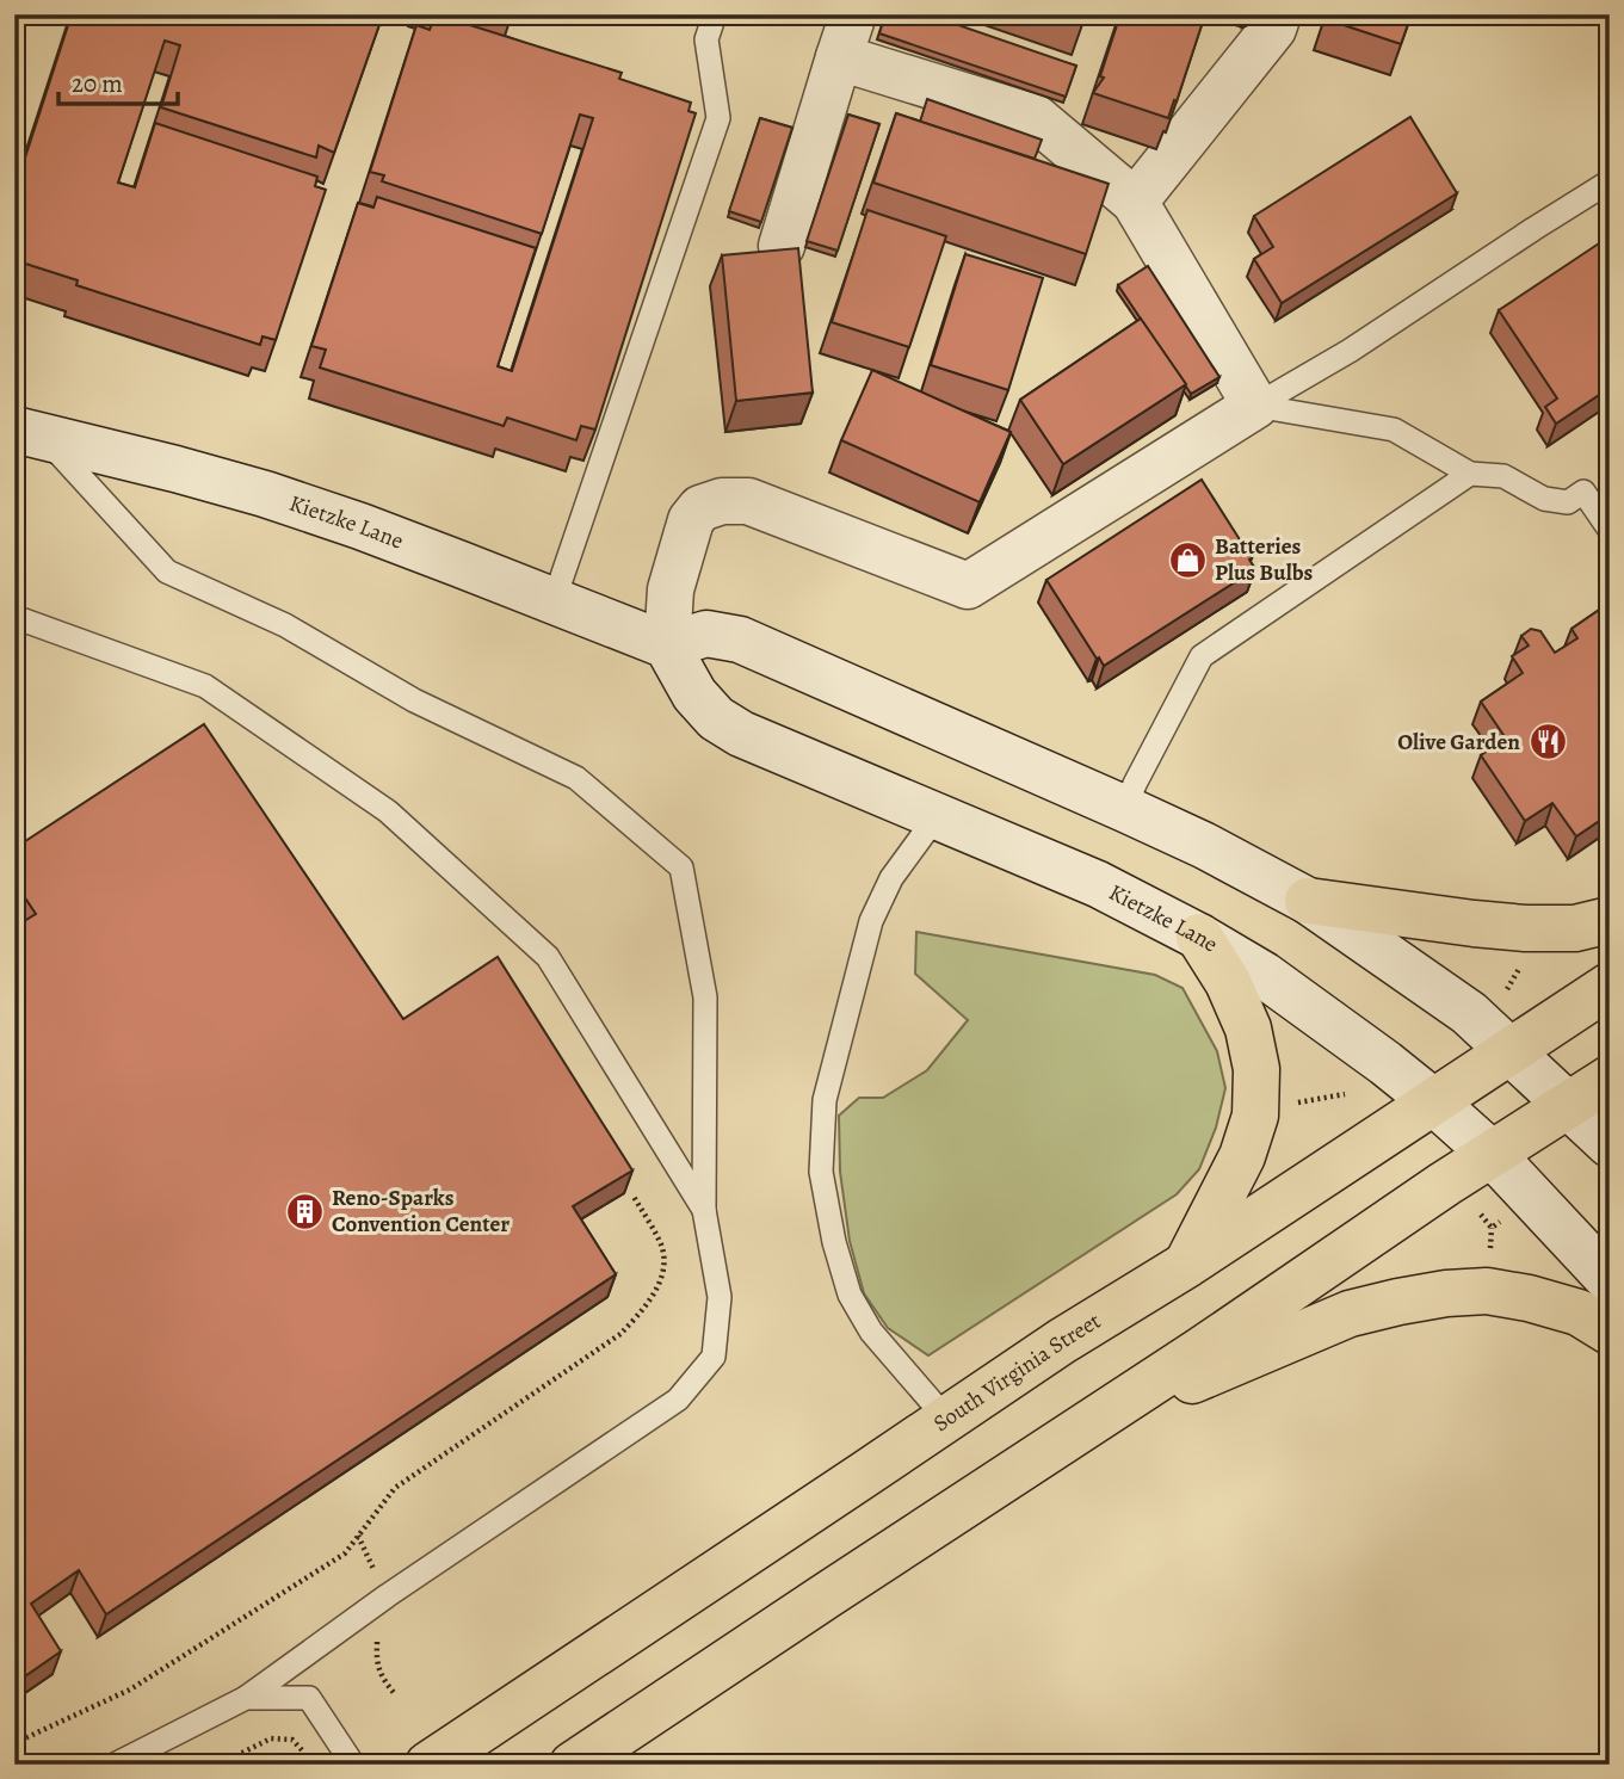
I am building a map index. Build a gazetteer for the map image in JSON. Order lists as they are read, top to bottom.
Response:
{
  "streets": {
    "main road": ["Kietzke Lane", "South Virginia Street"]
  },
  "crossings": [
    ["Kietzke Lane", "South Virginia Street"]
  ],
  "places": {
    "shop": ["Batteries Plus Bulbs"],
    "restaurant": ["Olive Garden"],
    "building": ["Reno-Sparks Convention Center"]
  },
  "scale_bar": "20 m"
}
